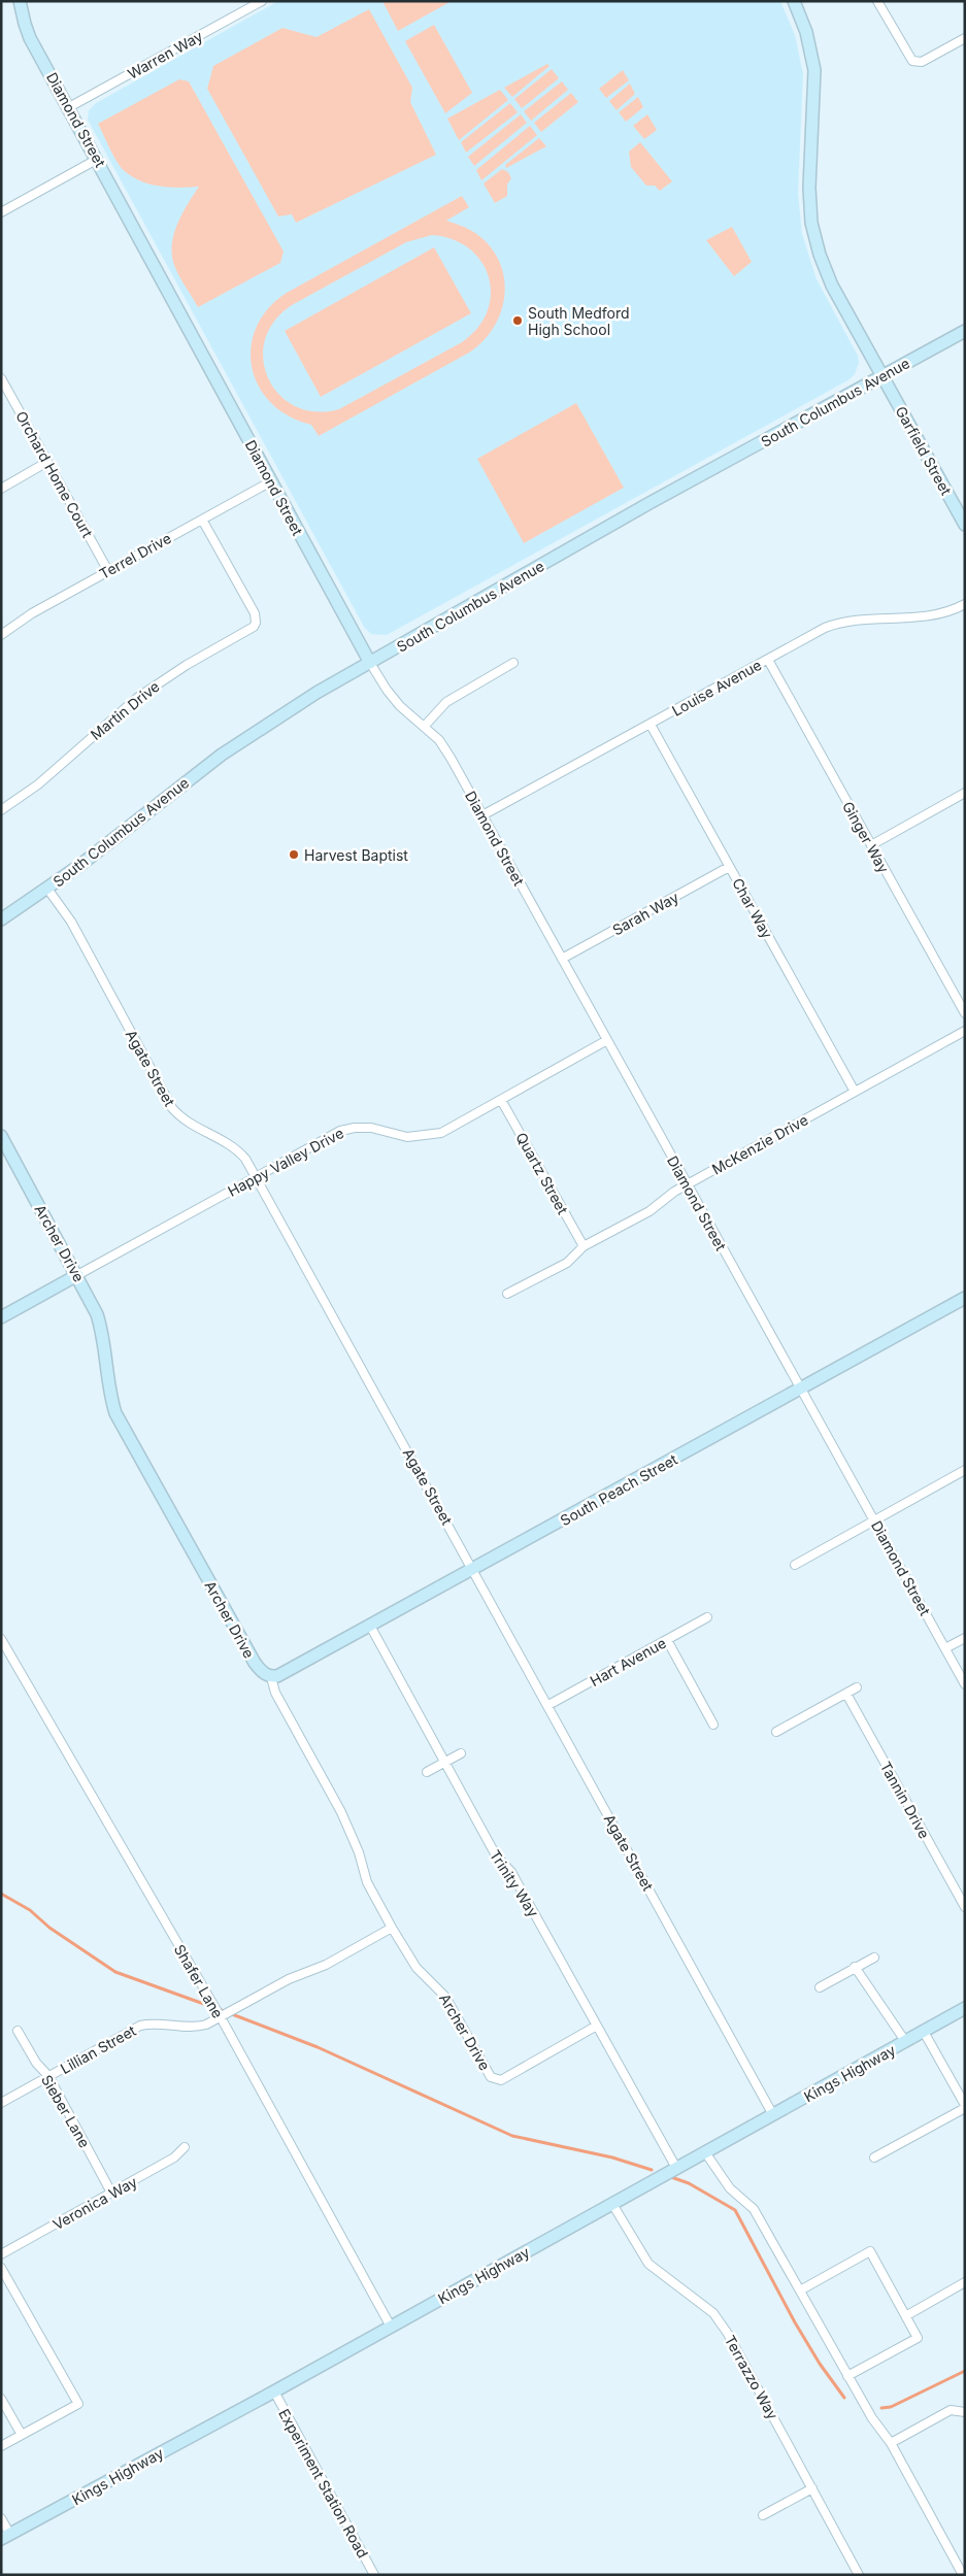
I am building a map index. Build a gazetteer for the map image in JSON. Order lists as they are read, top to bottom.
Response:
{
  "streets": {
    "street": [
      "Warren Way",
      "Diamond Street",
      "South Columbus Avenue",
      "Garfield Street",
      "Orchard Home Court",
      "Terrel Drive",
      "Louise Avenue",
      "Martin Drive",
      "Ginger Way",
      "Char Way",
      "Sarah Way",
      "Agate Street",
      "McKenzie Drive",
      "Happy Valley Drive",
      "Quartz Street",
      "Archer Drive",
      "South Peach Street",
      "Hart Avenue",
      "Tannin Drive",
      "Trinity Way",
      "Shafer Lane",
      "Lillian Street",
      "Kings Highway",
      "Sieber Lane",
      "Veronica Way",
      "Terrazzo Way",
      "Experiment Station Road"
    ]
  },
  "crossings": [
    ["Warren Way", "Diamond Street"],
    ["Diamond Street", "South Columbus Avenue"],
    ["Diamond Street", "Terrel Drive"],
    ["Diamond Street", "Louise Avenue"],
    ["Diamond Street", "Sarah Way"],
    ["Diamond Street", "McKenzie Drive"],
    ["Diamond Street", "Happy Valley Drive"],
    ["Diamond Street", "South Peach Street"],
    ["South Columbus Avenue", "Garfield Street"],
    ["South Columbus Avenue", "Agate Street"],
    ["Orchard Home Court", "Terrel Drive"],
    ["Terrel Drive", "Martin Drive"],
    ["Louise Avenue", "Ginger Way"],
    ["Louise Avenue", "Char Way"],
    ["Char Way", "Sarah Way"],
    ["Char Way", "McKenzie Drive"],
    ["Agate Street", "Happy Valley Drive"],
    ["Agate Street", "South Peach Street"],
    ["Agate Street", "Hart Avenue"],
    ["Agate Street", "Kings Highway"],
    ["McKenzie Drive", "Quartz Street"],
    ["Happy Valley Drive", "Quartz Street"],
    ["Happy Valley Drive", "Archer Drive"],
    ["Archer Drive", "South Peach Street"],
    ["Archer Drive", "Trinity Way"],
    ["Archer Drive", "Lillian Street"],
    ["South Peach Street", "Trinity Way"],
    ["Trinity Way", "Kings Highway"],
    ["Shafer Lane", "Lillian Street"],
    ["Shafer Lane", "Kings Highway"],
    ["Lillian Street", "Sieber Lane"],
    ["Kings Highway", "Terrazzo Way"],
    ["Kings Highway", "Experiment Station Road"],
    ["Sieber Lane", "Veronica Way"]
  ],
  "places": ["South Medford High School", "Harvest Baptist"]
}
